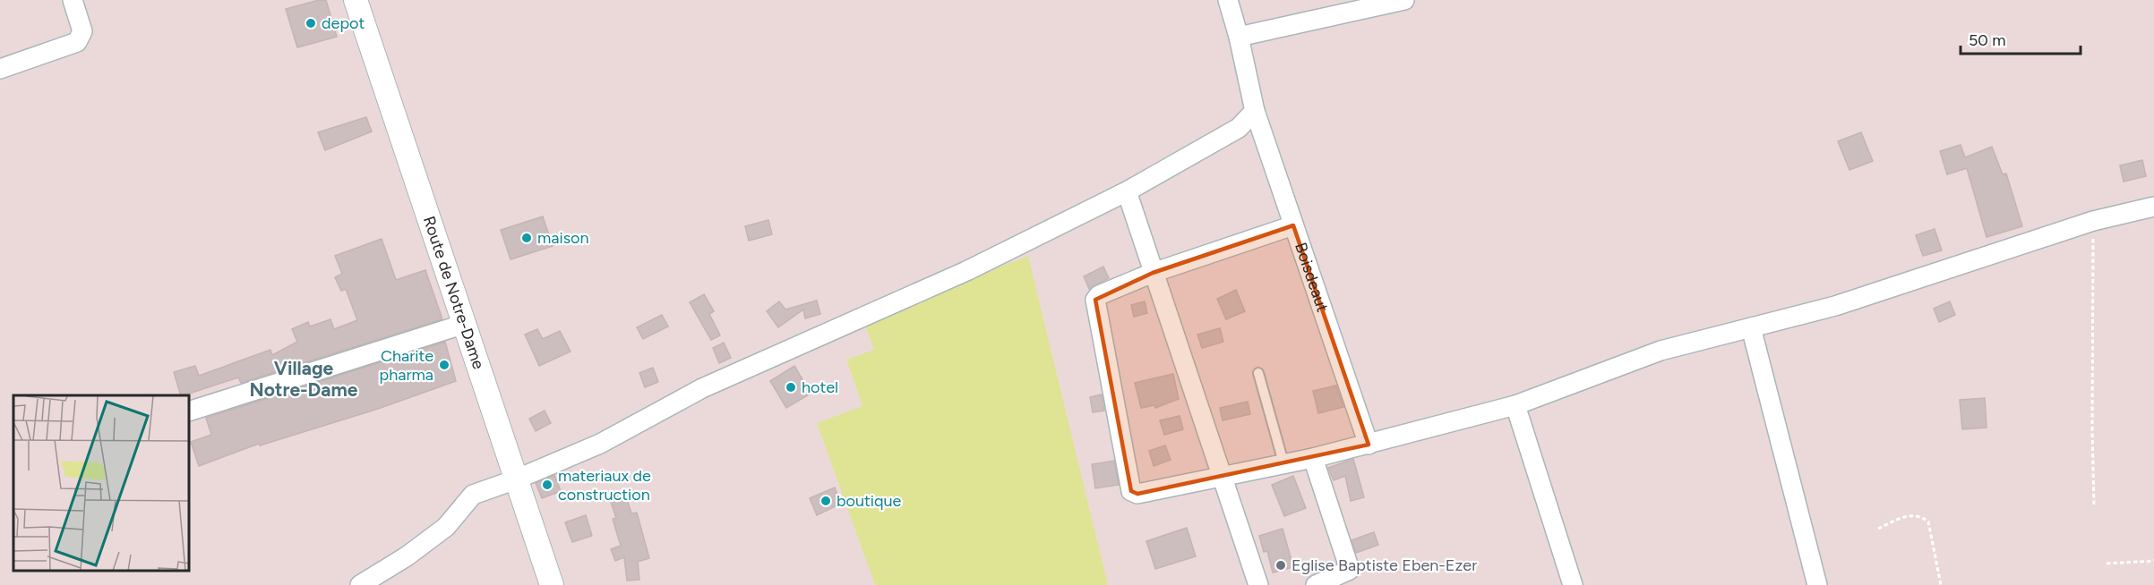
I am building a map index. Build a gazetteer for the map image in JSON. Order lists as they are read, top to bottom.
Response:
{
  "streets": {
    "street": ["Boisdeaut", "Route de Notre-Dame"]
  },
  "districts": ["Village Notre-Dame"],
  "places": [
    "depot",
    "maison",
    "Charite pharma",
    "hotel",
    "materiaux de construction",
    "boutique",
    "Eglise Baptiste Eben-Ezer"
  ],
  "scale_bar": "50 m"
}
